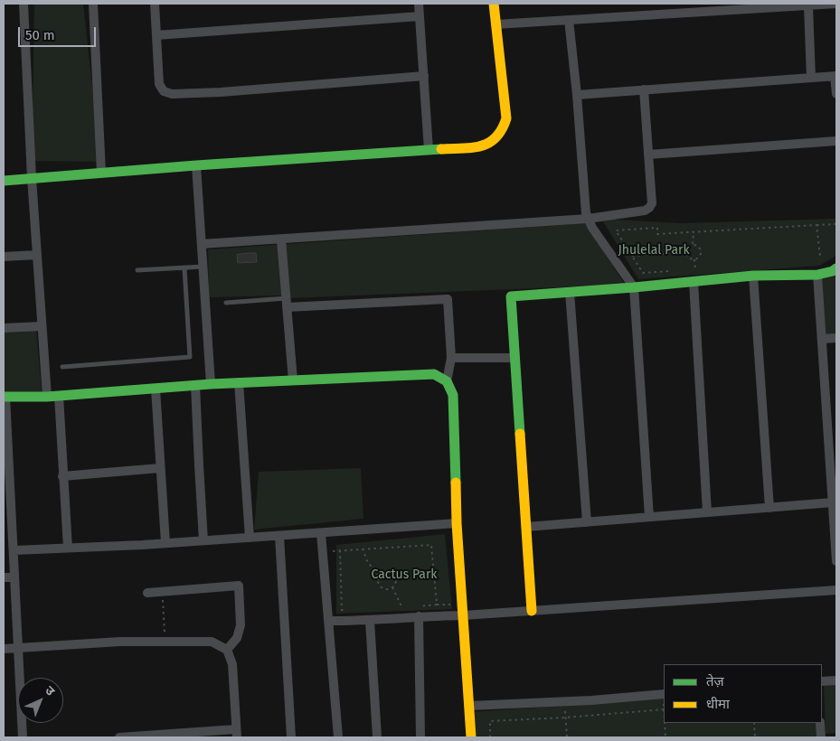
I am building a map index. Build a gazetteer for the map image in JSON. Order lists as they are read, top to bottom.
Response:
{
  "parks": ["Jhulelal Park", "Cactus Park"],
  "legend": ["तेज़", "धीमा"],
  "scale_bar": "50 m",
  "north": "top right"
}
